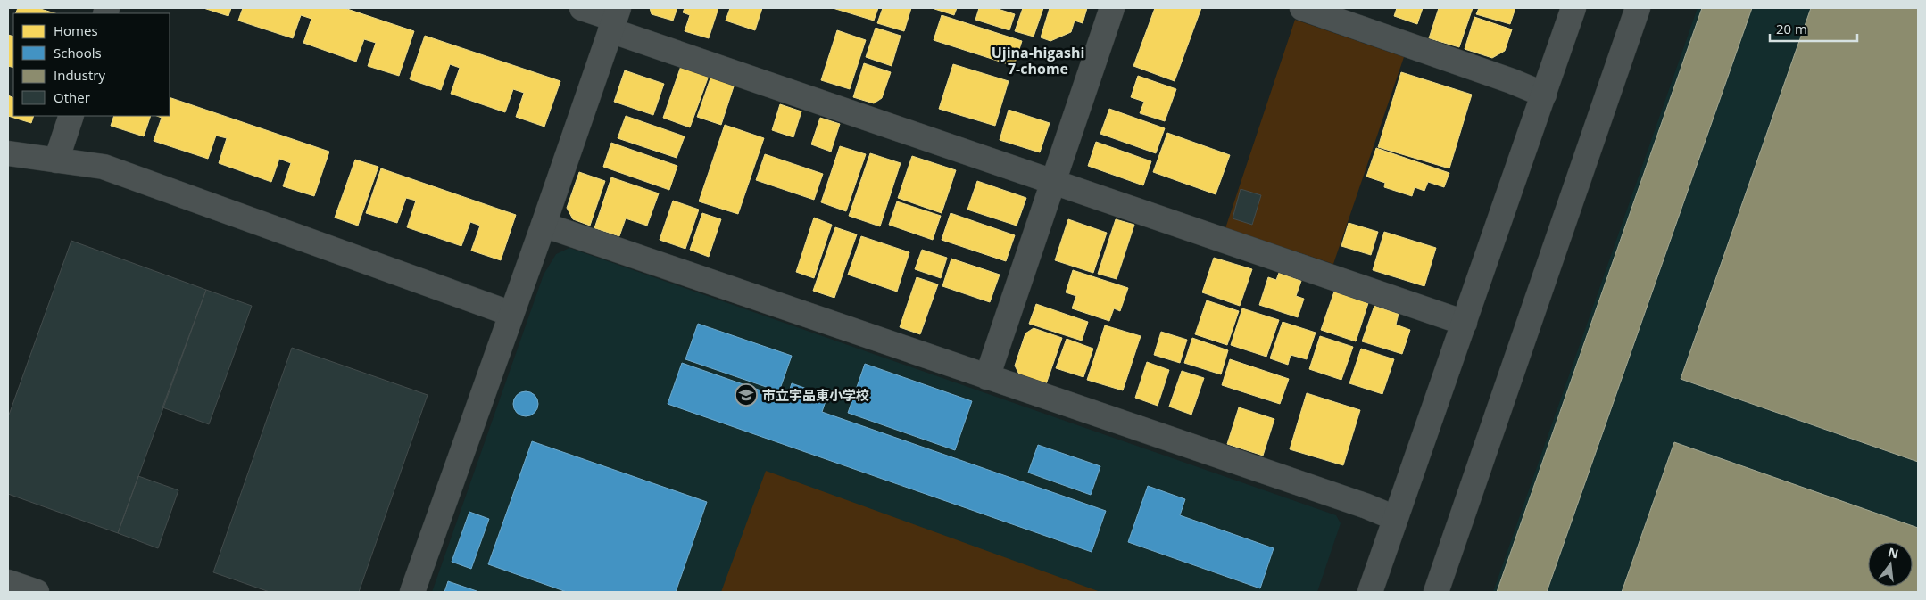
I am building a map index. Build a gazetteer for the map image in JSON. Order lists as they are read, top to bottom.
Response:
{
  "districts": ["Ujina-higashi 7-chome"],
  "places": {
    "school or university": ["市立宇品東小学校"]
  },
  "legend": [
    "Homes",
    "Schools",
    "Industry",
    "Other"
  ],
  "scale_bar": "20 m",
  "north": "top"
}
